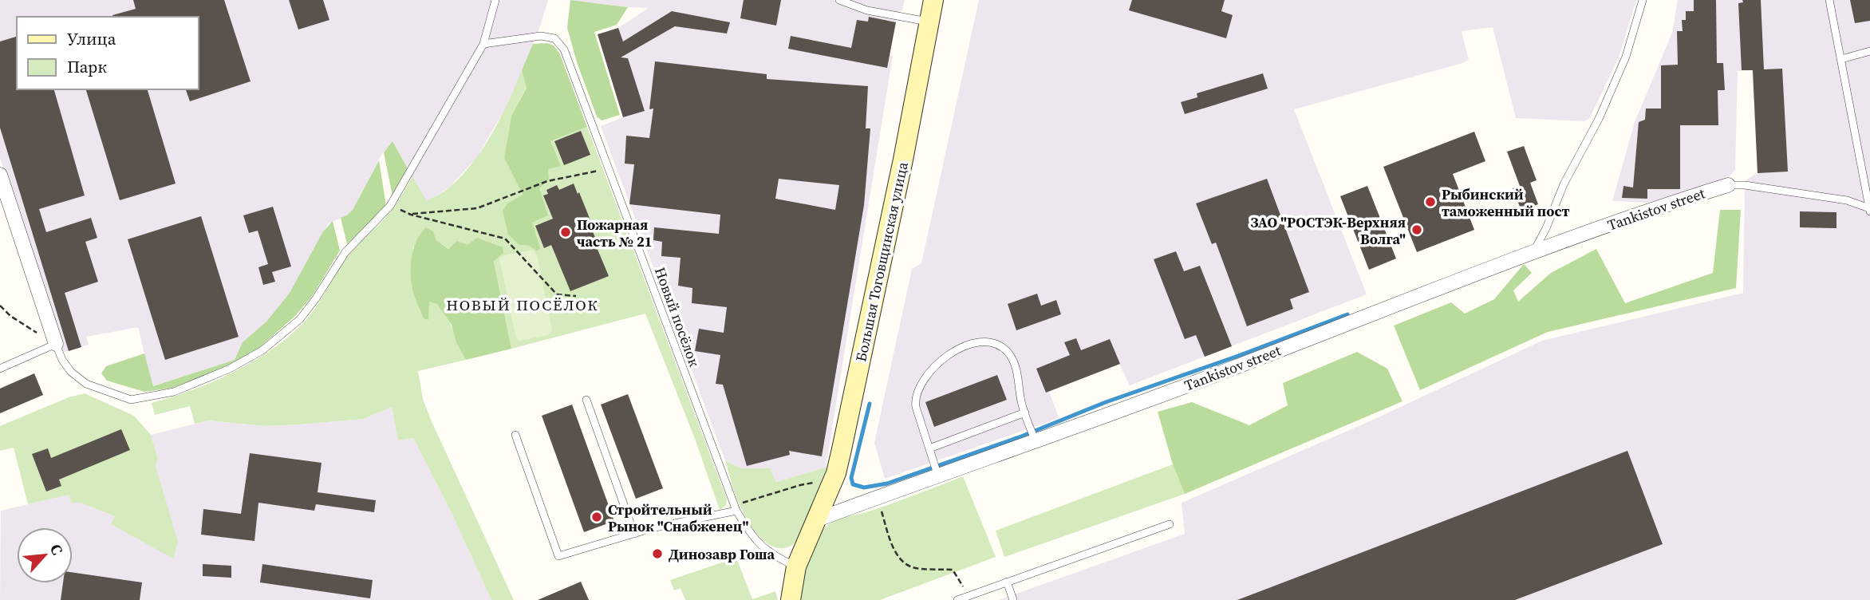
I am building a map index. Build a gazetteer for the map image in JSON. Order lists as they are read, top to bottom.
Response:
{
  "streets": {
    "street": ["Tankistov street", "Большая Тоговщинская улица"],
    "lane": ["Новый посёлок"]
  },
  "crossings": [
    ["Tankistov street", "Большая Тоговщинская улица"]
  ],
  "districts": ["НОВЫЙ ПОСЁЛОК"],
  "places": [
    "Рыбинский таможенный пост",
    "ЗАО \"РОСТЭК-Верхняя Волга\"",
    "Пожарная часть № 21",
    "Стройтельный Рынок \"Снабженец\"",
    "Динозавр Гоша"
  ],
  "legend": ["Улица", "Парк"],
  "north": "top right"
}
